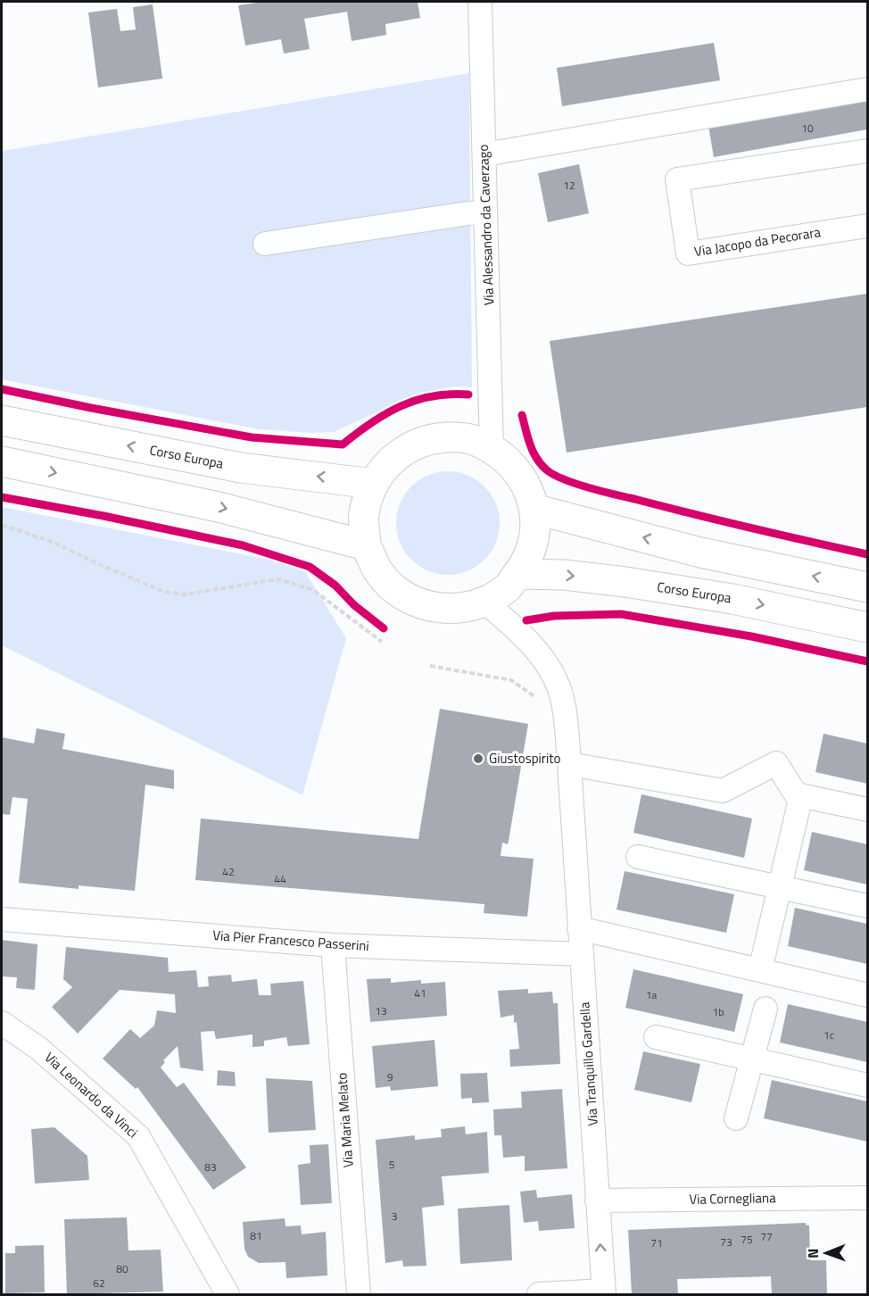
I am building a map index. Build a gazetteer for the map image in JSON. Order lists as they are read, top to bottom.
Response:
{
  "streets": {
    "main road": ["Corso Europa"],
    "street": [
      "Via Alessandro da Caverzago",
      "Via Jacopo da Pecorara",
      "Via Pier Francesco Passerini",
      "Via Tranquillo Gardella",
      "Via Leonardo da Vinci",
      "Via Maria Melato",
      "Via Cornegliana"
    ]
  },
  "crossings": [
    ["Via Alessandro da Caverzago", "Corso Europa"],
    ["Via Alessandro da Caverzago", "Via Tranquillo Gardella"],
    ["Corso Europa", "Via Tranquillo Gardella"],
    ["Via Pier Francesco Passerini", "Via Tranquillo Gardella"],
    ["Via Pier Francesco Passerini", "Via Maria Melato"],
    ["Via Tranquillo Gardella", "Via Cornegliana"]
  ],
  "places": ["Giustospirito"],
  "house_numbers": [
    "10",
    "12",
    "42",
    "44",
    "41",
    "1a",
    "13",
    "1b",
    "1c",
    "9",
    "5",
    "83",
    "3",
    "81",
    "77",
    "75",
    "73",
    "71",
    "80",
    "62"
  ],
  "north": "left"
}
